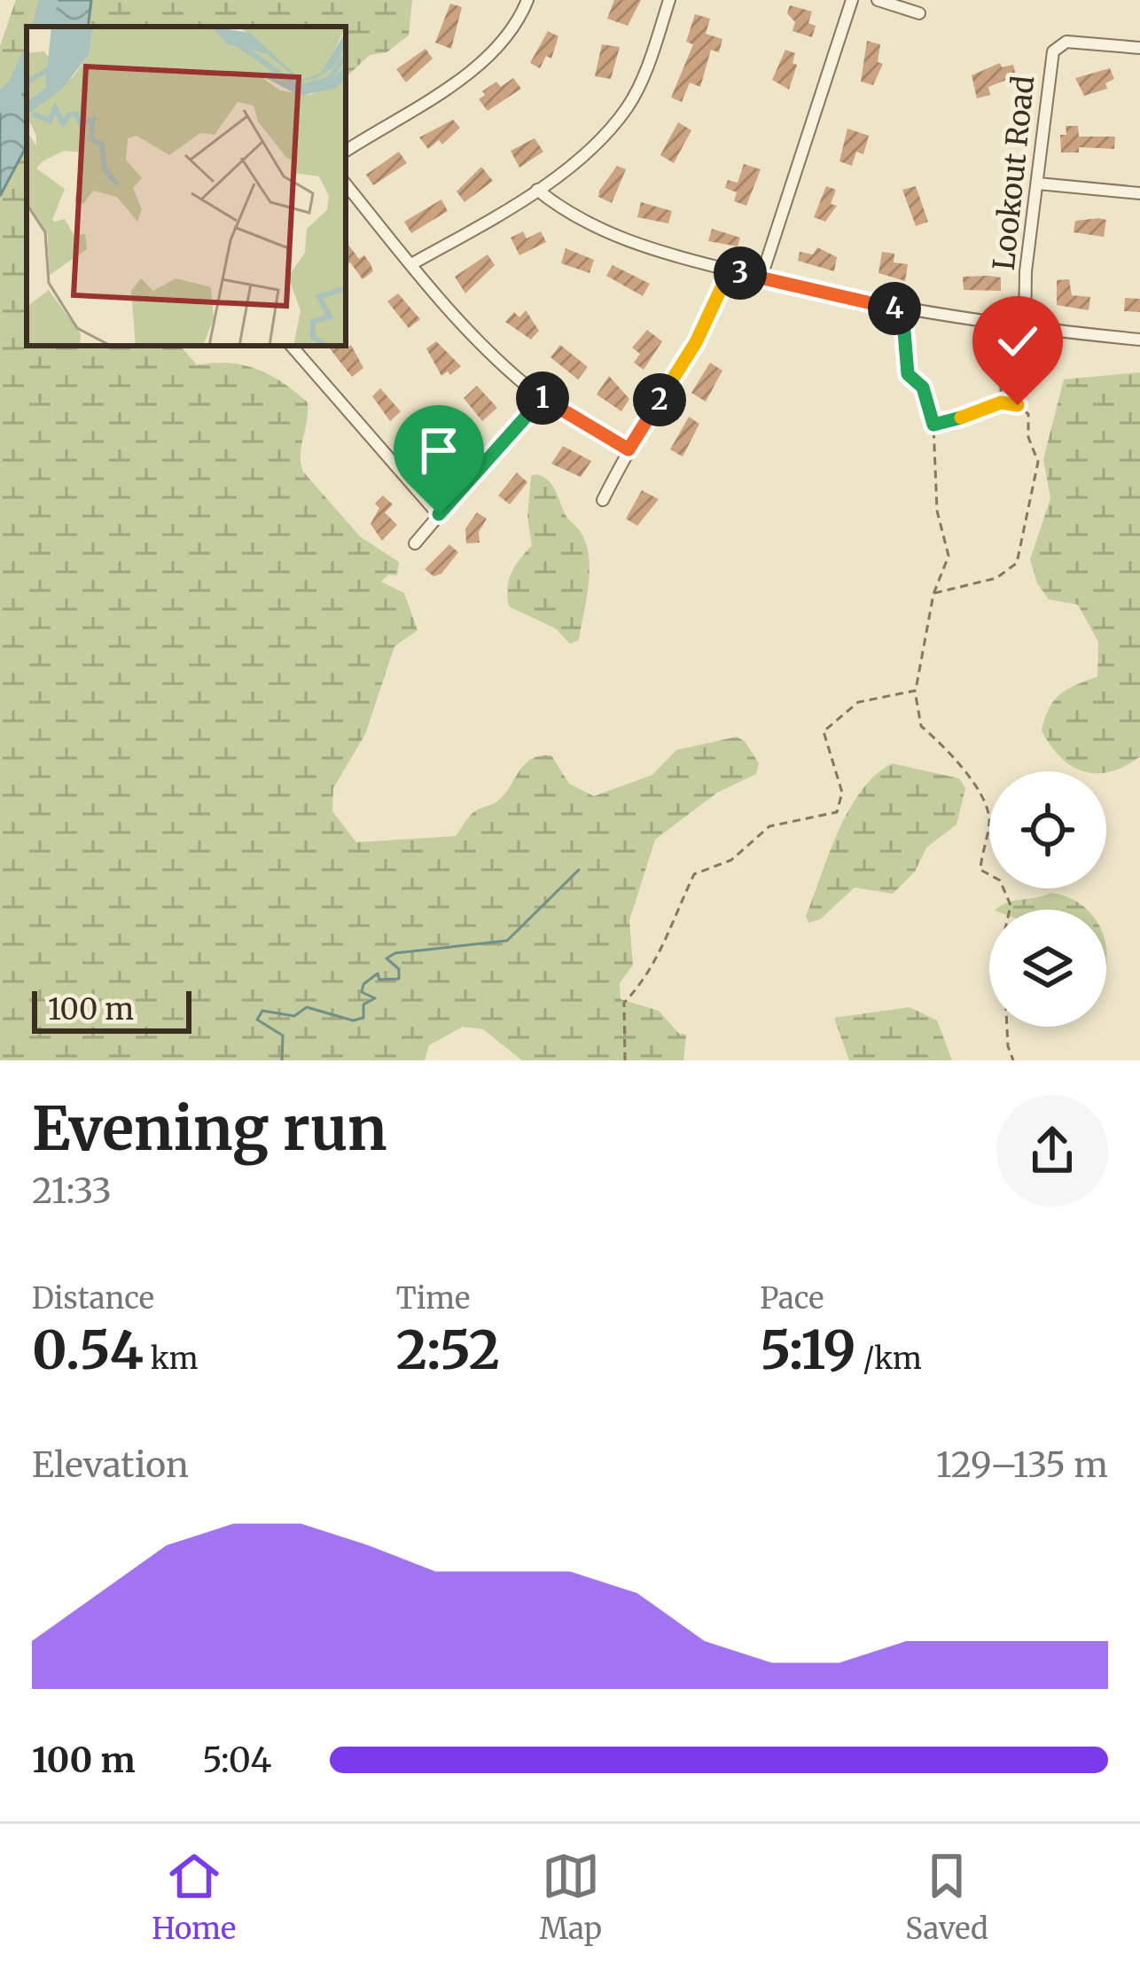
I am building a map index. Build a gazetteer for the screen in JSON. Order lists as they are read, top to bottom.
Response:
{
  "streets": {
    "street": ["Lookout Road"]
  },
  "scale_bar": "100 m",
  "page": {
    "pins": [
      "3",
      "4",
      "1",
      "2"
    ],
    "scale": "100 m",
    "heading": ["Evening run", "21:33"],
    "stats": [
      ["Distance", "0.54 km"],
      ["Time", "2:52"],
      ["Pace", "5:19 /km"]
    ],
    "chart": ["Elevation", "129–135 m"],
    "list": [
      {
        "name": "100 m",
        "note": "5:04"
      }
    ],
    "tabs": ["Home", "Map", "Saved"]
  }
}
